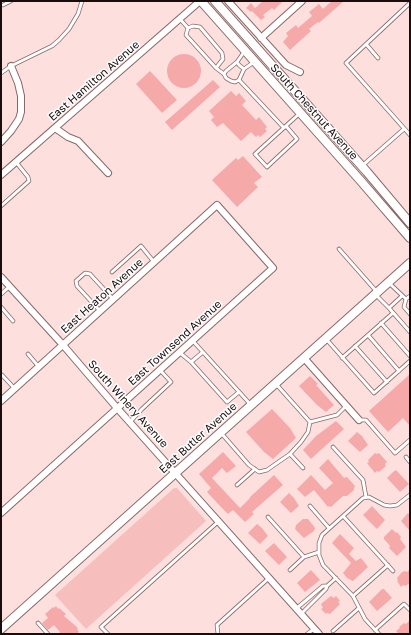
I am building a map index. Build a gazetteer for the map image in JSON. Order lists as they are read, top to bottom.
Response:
{
  "streets": {
    "main road": ["South Chestnut Avenue", "East Butler Avenue"],
    "street": [
      "East Hamilton Avenue",
      "East Heaton Avenue",
      "East Townsend Avenue",
      "South Winery Avenue"
    ]
  },
  "crossings": [
    ["East Hamilton Avenue", "South Chestnut Avenue"],
    ["East Heaton Avenue", "East Townsend Avenue"],
    ["East Heaton Avenue", "South Winery Avenue"],
    ["East Townsend Avenue", "South Winery Avenue"],
    ["South Winery Avenue", "East Butler Avenue"]
  ]
}
